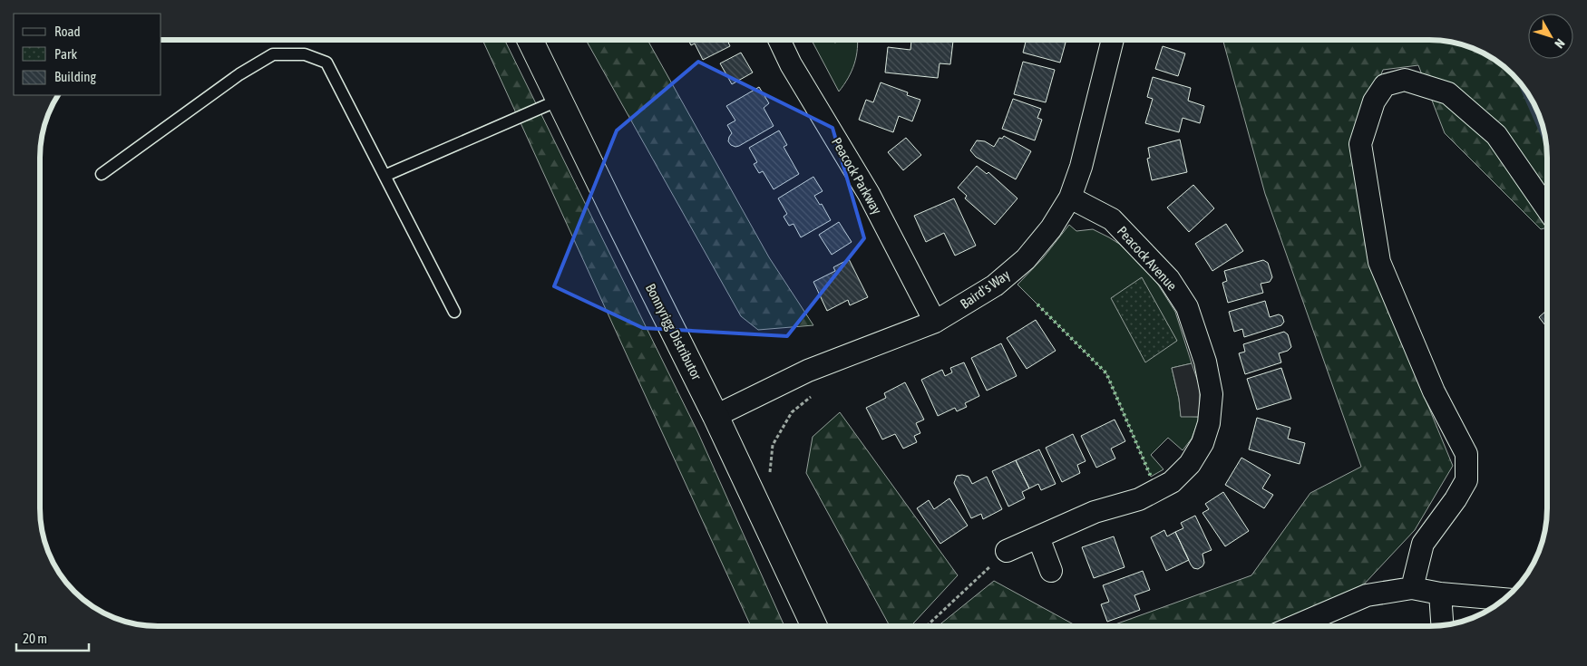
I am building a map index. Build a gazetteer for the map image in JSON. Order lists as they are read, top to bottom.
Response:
{
  "streets": {
    "main road": ["Bonnyrigg Distributor"],
    "street": ["Peacock Parkway", "Peacock Avenue", "Baird's Way"]
  },
  "crossings": [
    ["Peacock Parkway", "Baird's Way"],
    ["Peacock Avenue", "Baird's Way"],
    ["Baird's Way", "Bonnyrigg Distributor"]
  ],
  "legend": ["Road", "Park", "Building"],
  "scale_bar": "20 m",
  "north": "bottom right"
}
